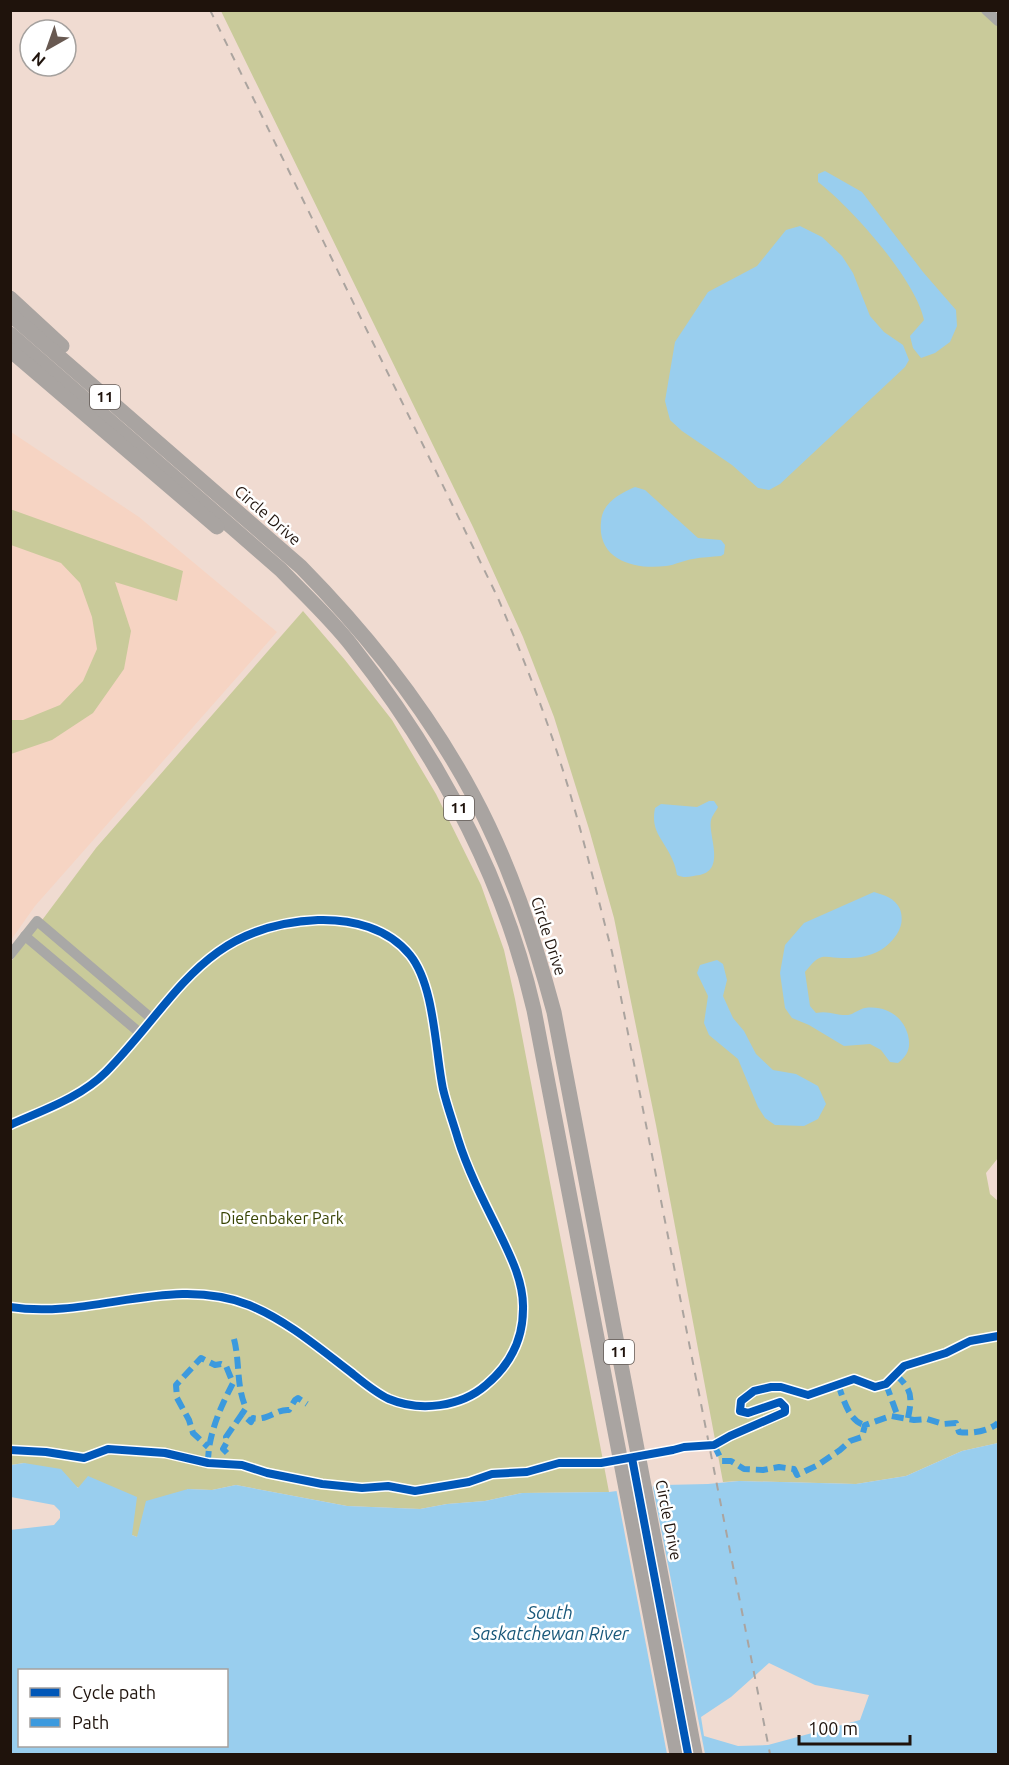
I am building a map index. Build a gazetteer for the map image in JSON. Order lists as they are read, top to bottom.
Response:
{
  "streets": {
    "highway": ["11", "Circle Drive"]
  },
  "water": ["South Saskatchewan River"],
  "parks": ["Diefenbaker Park"],
  "legend": ["Cycle path", "Path"],
  "scale_bar": "100 m",
  "north": "bottom left"
}
